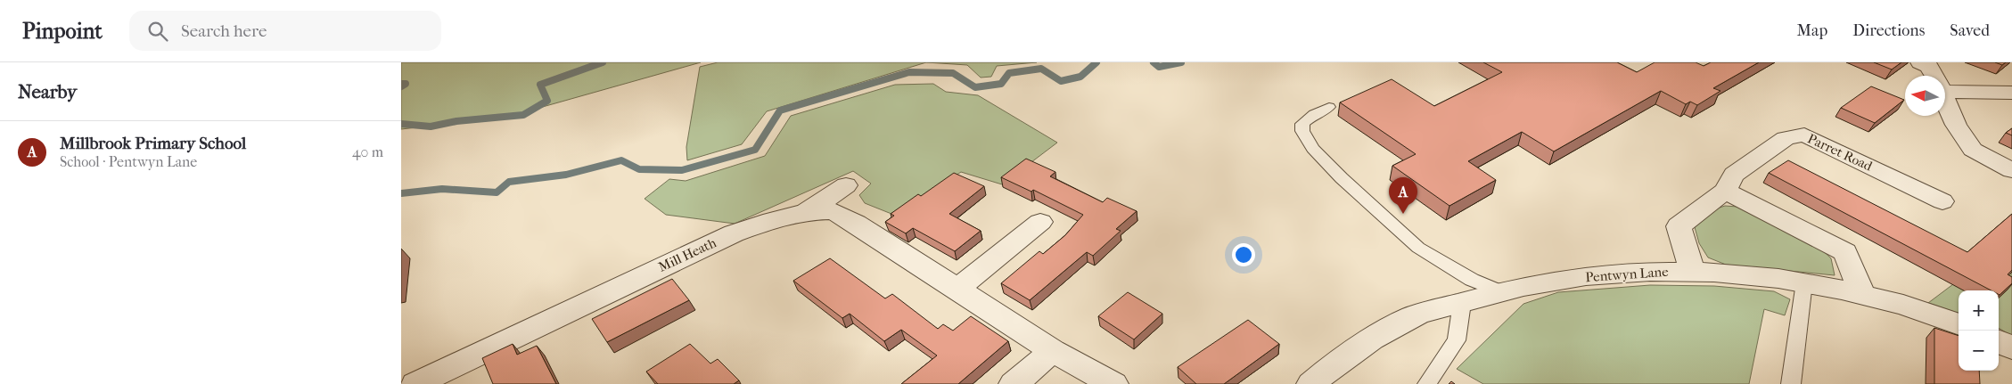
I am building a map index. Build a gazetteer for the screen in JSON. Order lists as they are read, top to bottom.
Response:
{
  "streets": {
    "street": ["Parret Road", "Mill Heath", "Pentwyn Lane"]
  },
  "crossings": [
    ["Parret Road", "Pentwyn Lane"]
  ],
  "north": "left",
  "page": {
    "header": "Pinpoint",
    "search": "Search here",
    "nav": ["Map", "Directions", "Saved"],
    "heading": "Nearby",
    "list": [
      {
        "mark": "A",
        "name": "Millbrook Primary School",
        "note": "School · Pentwyn Lane",
        "value": "40 m"
      }
    ],
    "pins": "A",
    "map_buttons": ["+", "−"]
  }
}
